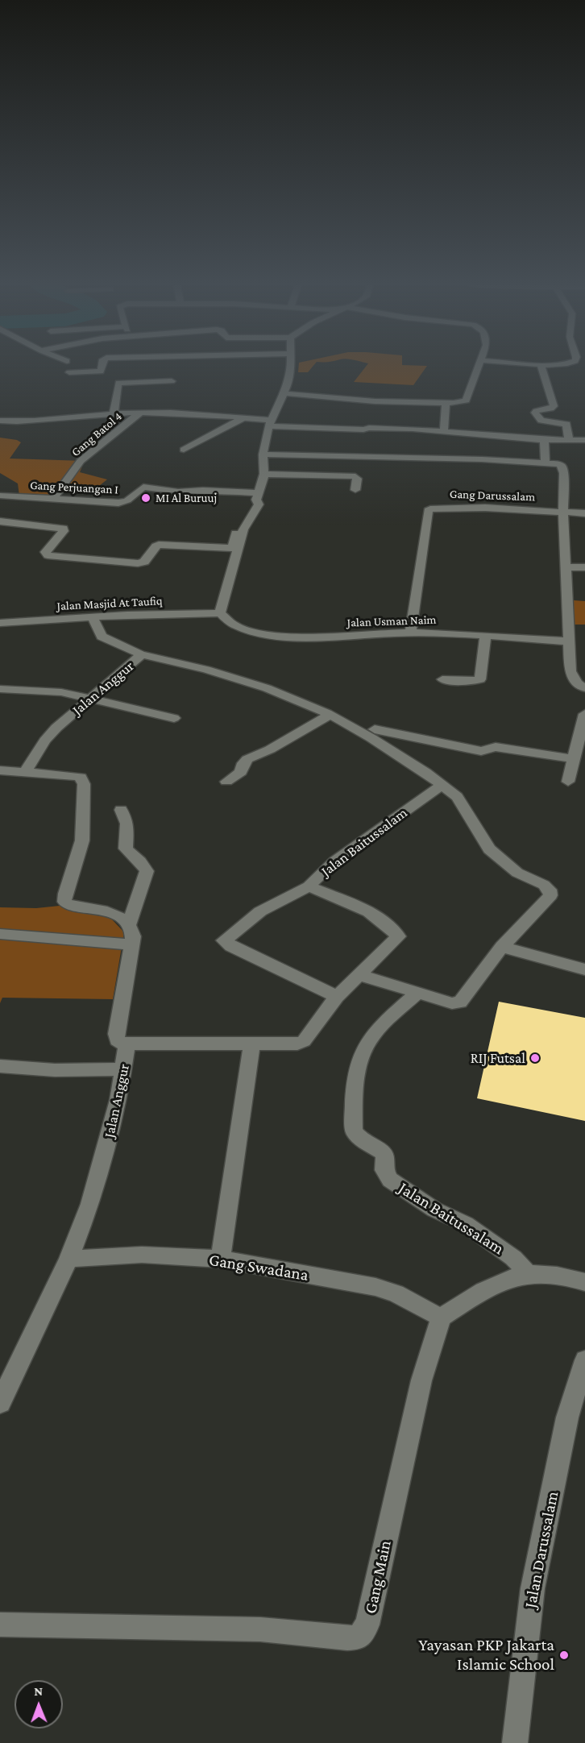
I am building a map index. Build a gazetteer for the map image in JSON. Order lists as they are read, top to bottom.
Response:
{
  "streets": {
    "street": [
      "Gang Batol 4",
      "Gang Perjuangan I",
      "Gang Darussalam",
      "Jalan Masjid At Taufiq",
      "Jalan Usman Naim",
      "Jalan Anggur",
      "Jalan Baitussalam",
      "Gang Swadana",
      "Jalan Darussalam",
      "Gang Main"
    ]
  },
  "crossings": [
    ["Gang Batol 4", "Gang Perjuangan I"],
    ["Gang Darussalam", "Jalan Usman Naim"],
    ["Jalan Masjid At Taufiq", "Jalan Usman Naim"],
    ["Jalan Masjid At Taufiq", "Jalan Anggur"],
    ["Jalan Anggur", "Gang Swadana"],
    ["Gang Swadana", "Gang Main"]
  ],
  "places": ["MI Al Buruuj", "RIJ Futsal", "Yayasan PKP Jakarta Islamic School"],
  "north": "top"
}
